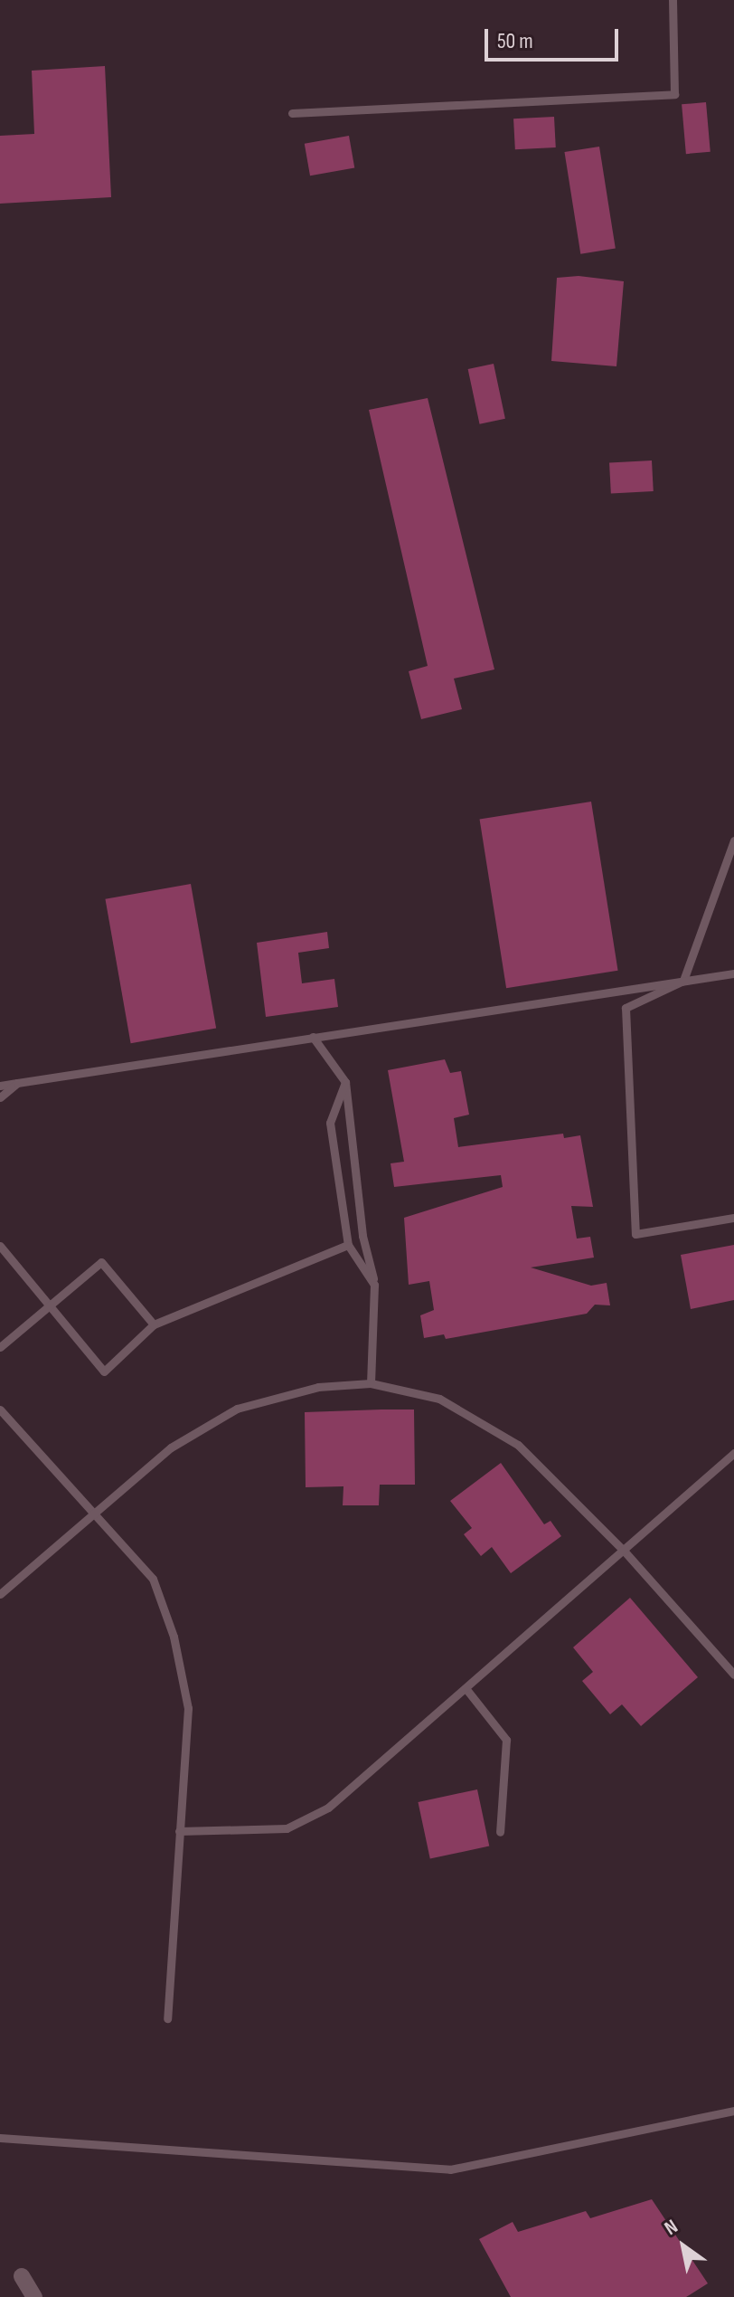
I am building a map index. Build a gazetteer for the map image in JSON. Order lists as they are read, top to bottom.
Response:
{
  "scale_bar": "50 m",
  "north": "top left"
}
